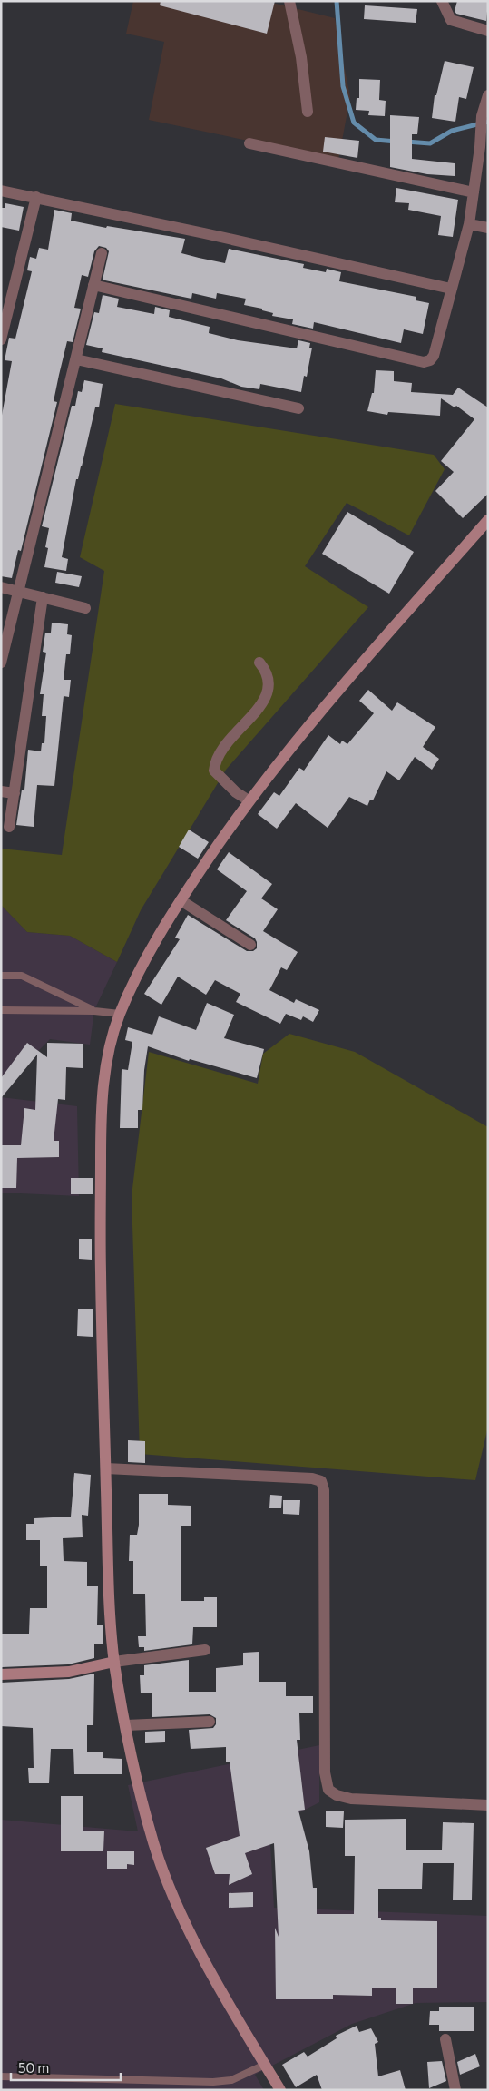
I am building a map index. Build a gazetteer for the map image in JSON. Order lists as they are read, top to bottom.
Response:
{
  "scale_bar": "50 m"
}
